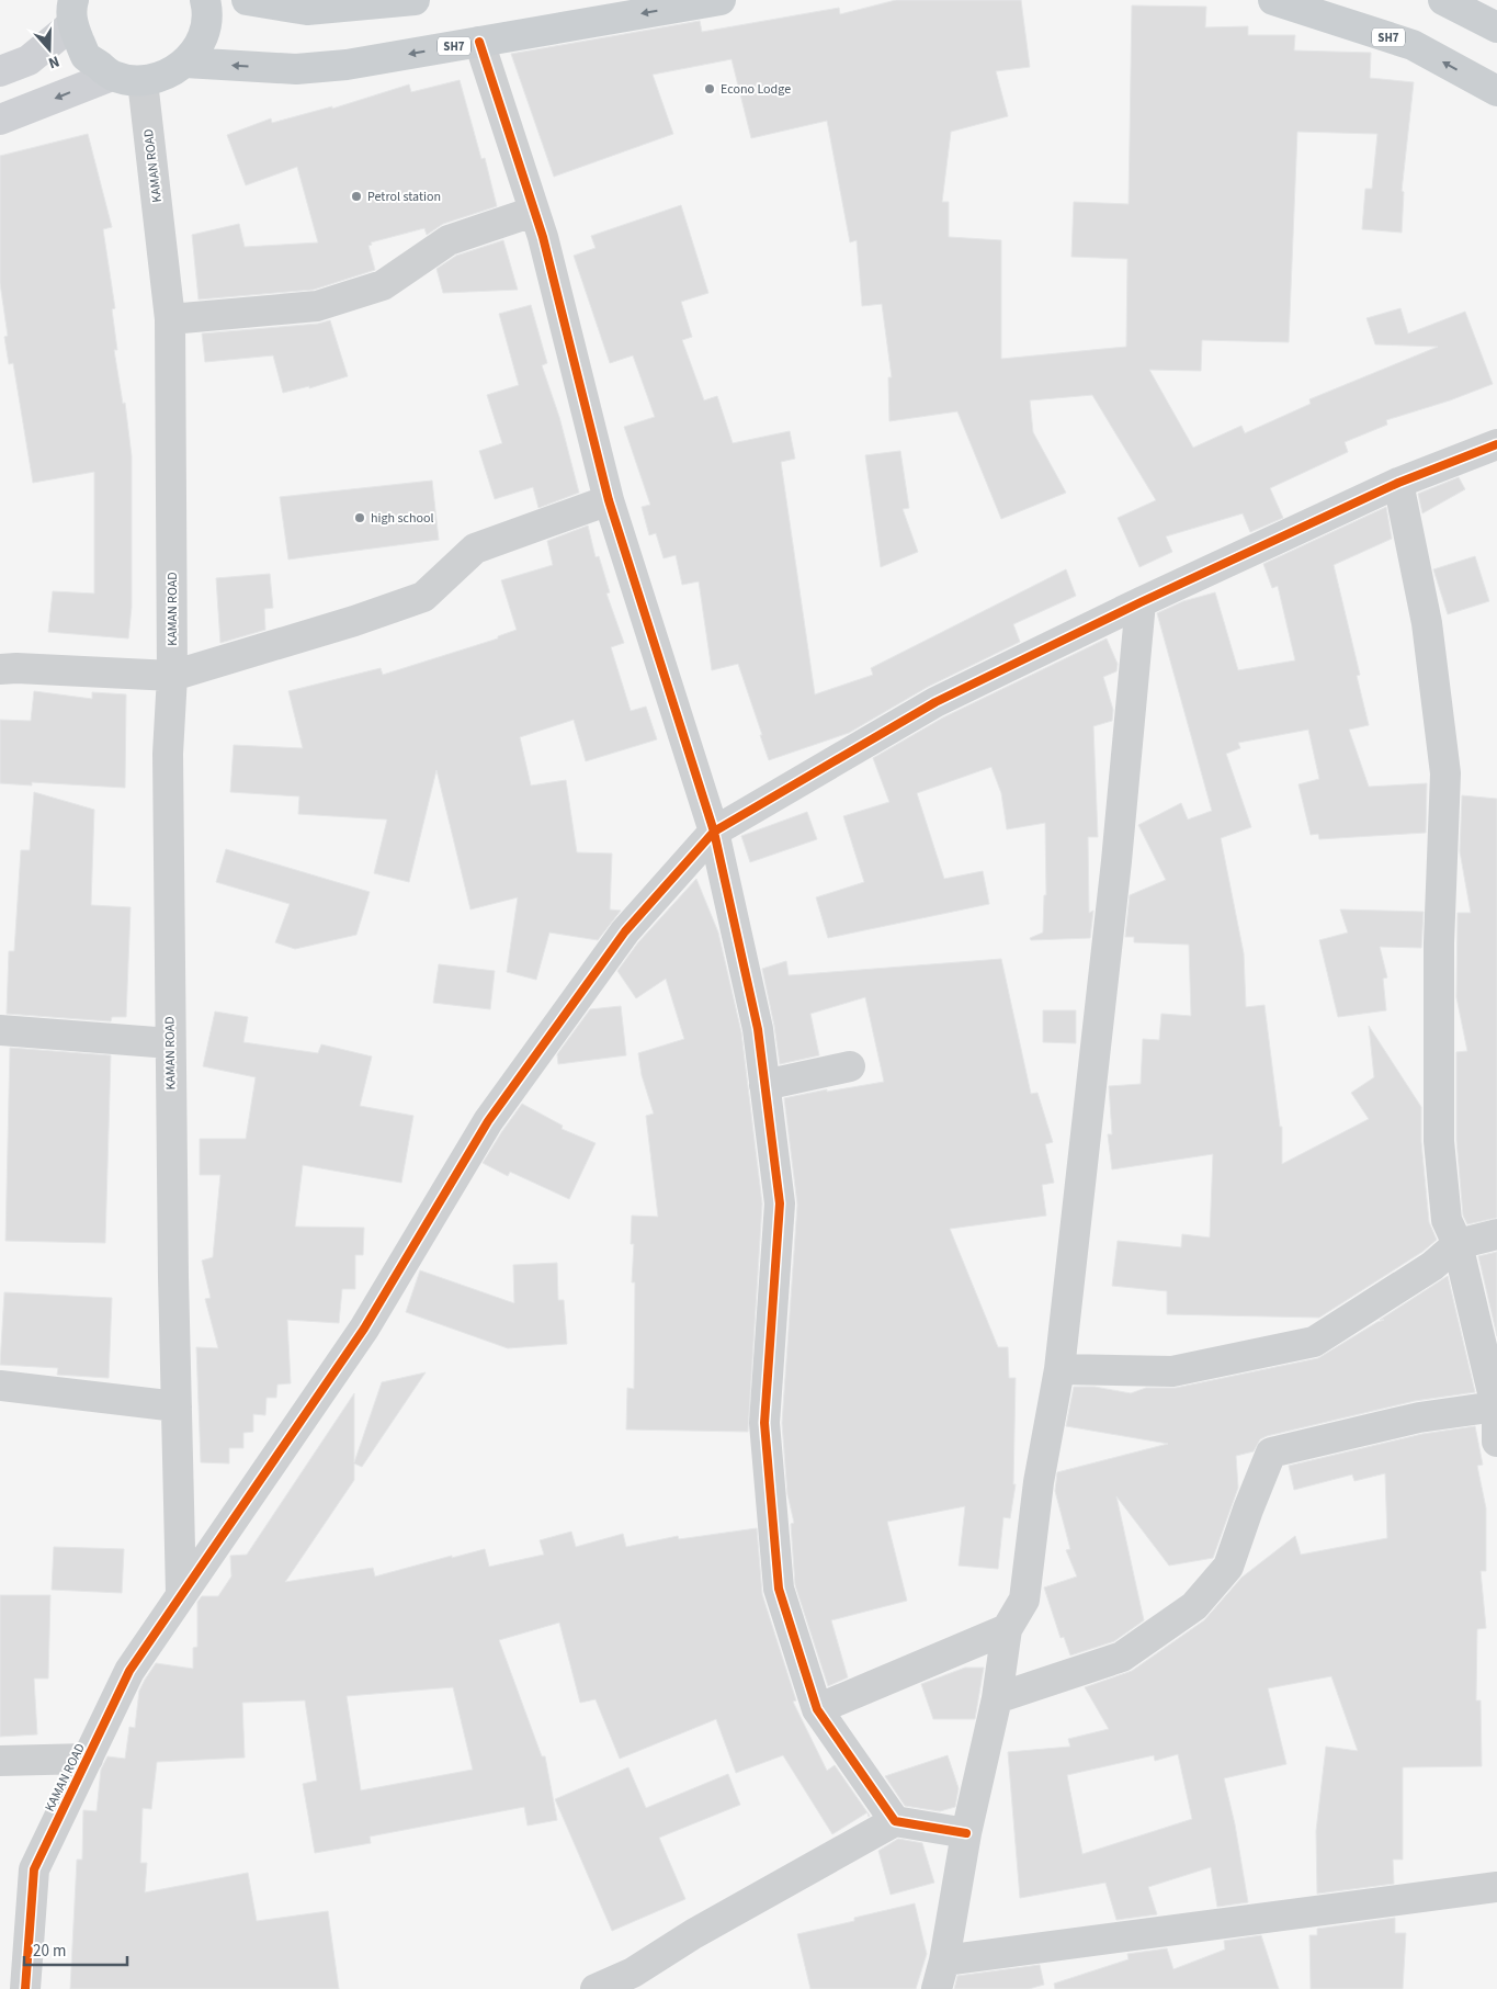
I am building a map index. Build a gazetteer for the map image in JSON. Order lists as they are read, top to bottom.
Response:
{
  "streets": {
    "main road": ["SH7"],
    "street": ["KAMAN ROAD"]
  },
  "places": ["Econo Lodge", "Petrol station", "high school"],
  "scale_bar": "20 m",
  "north": "bottom"
}
